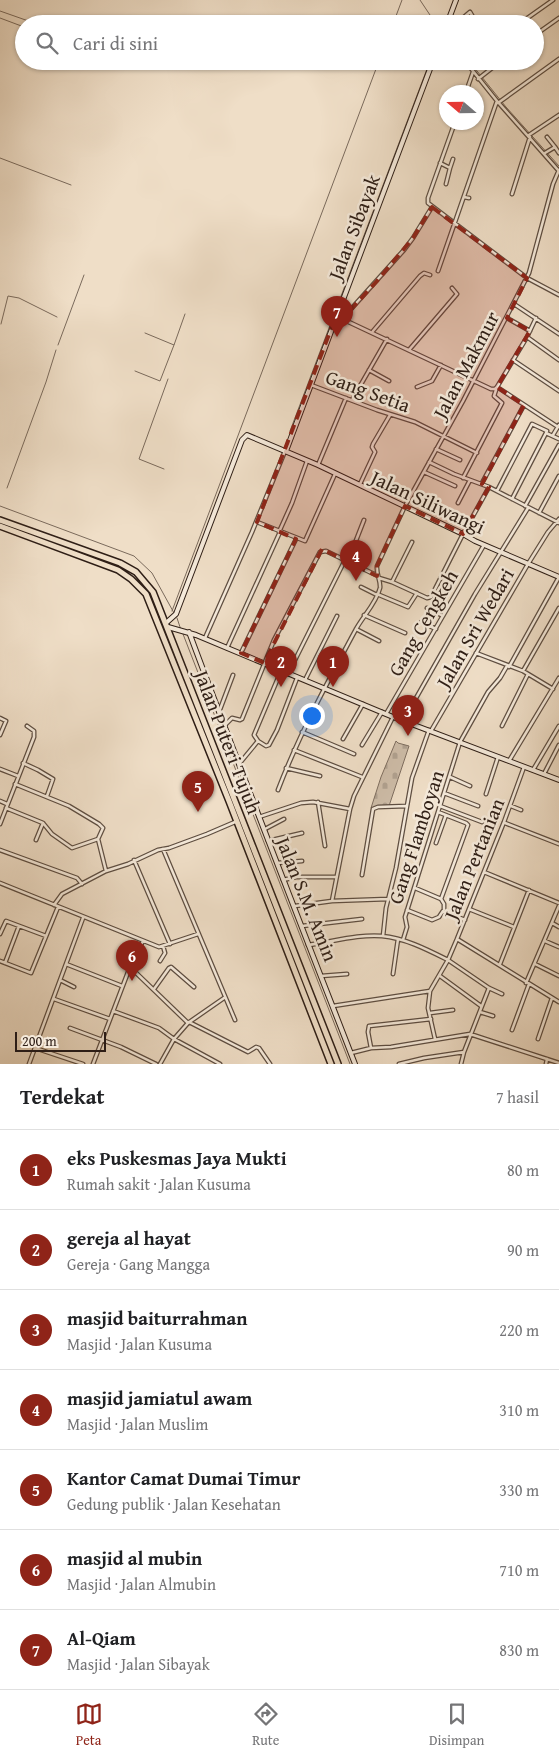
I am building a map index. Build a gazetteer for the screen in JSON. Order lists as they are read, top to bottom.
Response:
{
  "streets": {
    "highway": ["Jalan Puteri Tujuh"],
    "street": [
      "Jalan Sibayak",
      "Jalan Makmur",
      "Gang Setia",
      "Jalan Siliwangi",
      "Gang Cengkeh",
      "Jalan Sri Wedari",
      "Gang Flamboyan",
      "Jalan Pertanian",
      "Jalan S.M. Amin"
    ]
  },
  "crossings": [
    ["Jalan Sibayak", "Gang Setia"],
    ["Jalan Sibayak", "Jalan Siliwangi"],
    ["Jalan Makmur", "Gang Setia"],
    ["Jalan Makmur", "Jalan Siliwangi"],
    ["Jalan Siliwangi", "Gang Cengkeh"],
    ["Jalan Siliwangi", "Jalan Sri Wedari"],
    ["Jalan Siliwangi", "Gang Flamboyan"]
  ],
  "scale_bar": "200 m",
  "north": "left",
  "page": {
    "search": "Cari di sini",
    "pins": [
      "7",
      "4",
      "1",
      "2",
      "3",
      "5",
      "6"
    ],
    "scale": "200 m",
    "heading": ["Terdekat", "7 hasil"],
    "list": [
      {
        "mark": "1",
        "name": "eks Puskesmas Jaya Mukti",
        "note": "Rumah sakit · Jalan Kusuma",
        "value": "80 m"
      },
      {
        "mark": "2",
        "name": "gereja al hayat",
        "note": "Gereja · Gang Mangga",
        "value": "90 m"
      },
      {
        "mark": "3",
        "name": "masjid baiturrahman",
        "note": "Masjid · Jalan Kusuma",
        "value": "220 m"
      },
      {
        "mark": "4",
        "name": "masjid jamiatul awam",
        "note": "Masjid · Jalan Muslim",
        "value": "310 m"
      },
      {
        "mark": "5",
        "name": "Kantor Camat Dumai Timur",
        "note": "Gedung publik · Jalan Kesehatan",
        "value": "330 m"
      },
      {
        "mark": "6",
        "name": "masjid al mubin",
        "note": "Masjid · Jalan Almubin",
        "value": "710 m"
      },
      {
        "mark": "7",
        "name": "Al-Qiam",
        "note": "Masjid · Jalan Sibayak",
        "value": "830 m"
      }
    ],
    "nav": ["Peta", "Rute", "Disimpan"]
  }
}
